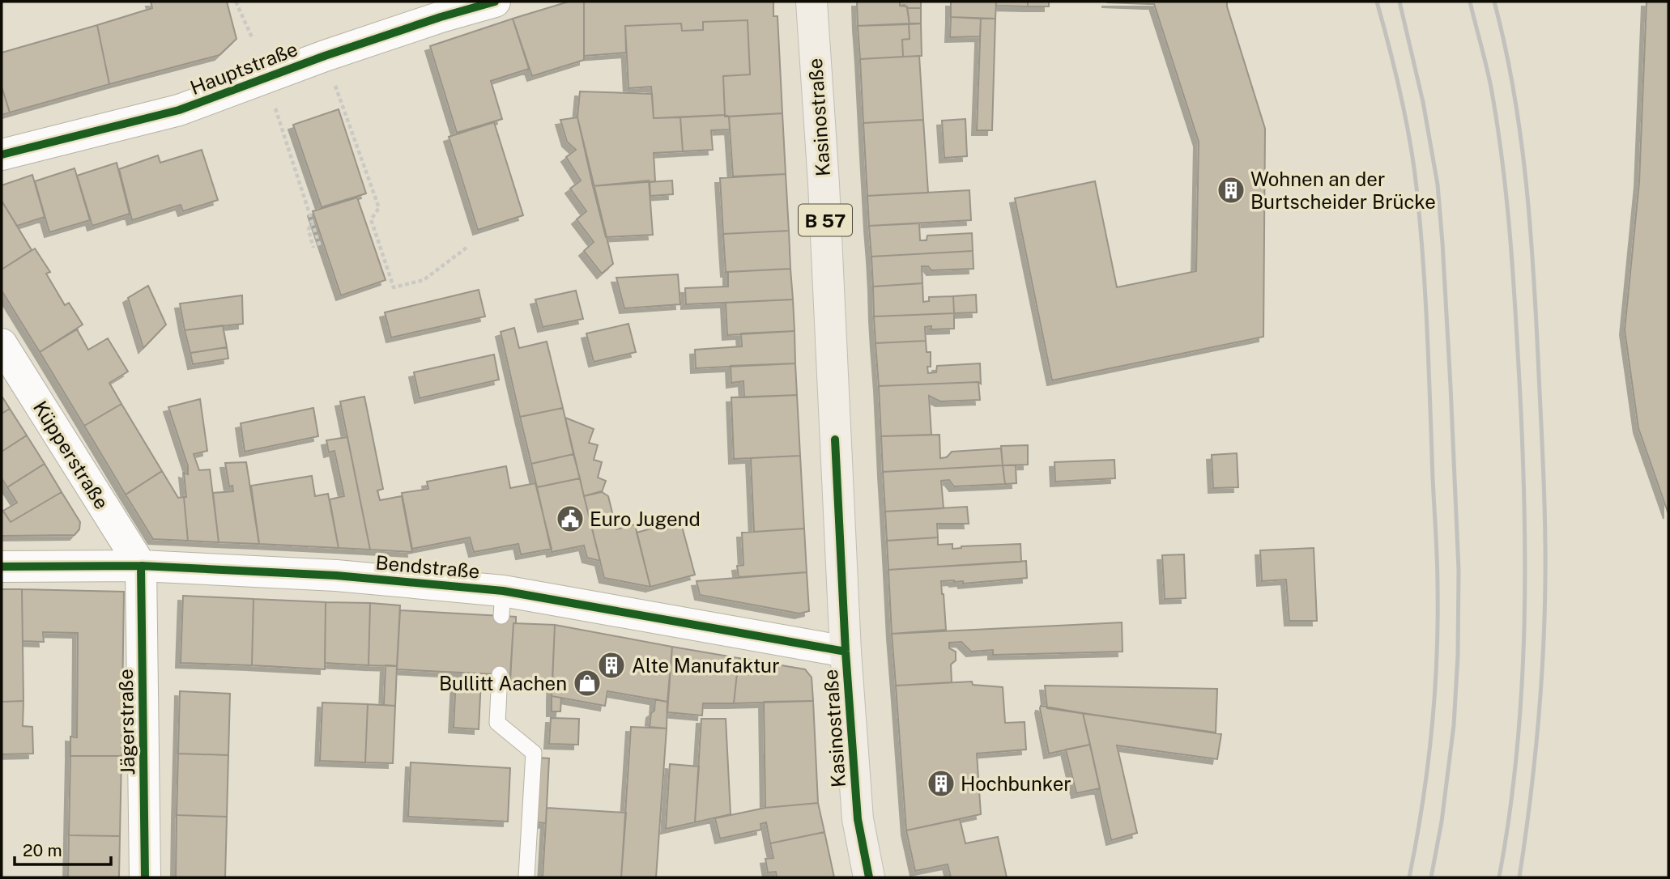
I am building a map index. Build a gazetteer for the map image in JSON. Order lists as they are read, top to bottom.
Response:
{
  "streets": {
    "main road": ["Kasinostraße", "B 57"],
    "street": [
      "Hauptstraße",
      "Küpperstraße",
      "Bendstraße",
      "Jägerstraße"
    ]
  },
  "crossings": [
    ["Kasinostraße", "Bendstraße"],
    ["Küpperstraße", "Bendstraße"],
    ["Küpperstraße", "Jägerstraße"],
    ["Bendstraße", "Jägerstraße"]
  ],
  "places": {
    "building": ["Wohnen an der Burtscheider Brücke", "Alte Manufaktur", "Hochbunker"],
    "public building": ["Euro Jugend"],
    "shop": ["Bullitt Aachen"]
  },
  "scale_bar": "20 m"
}
